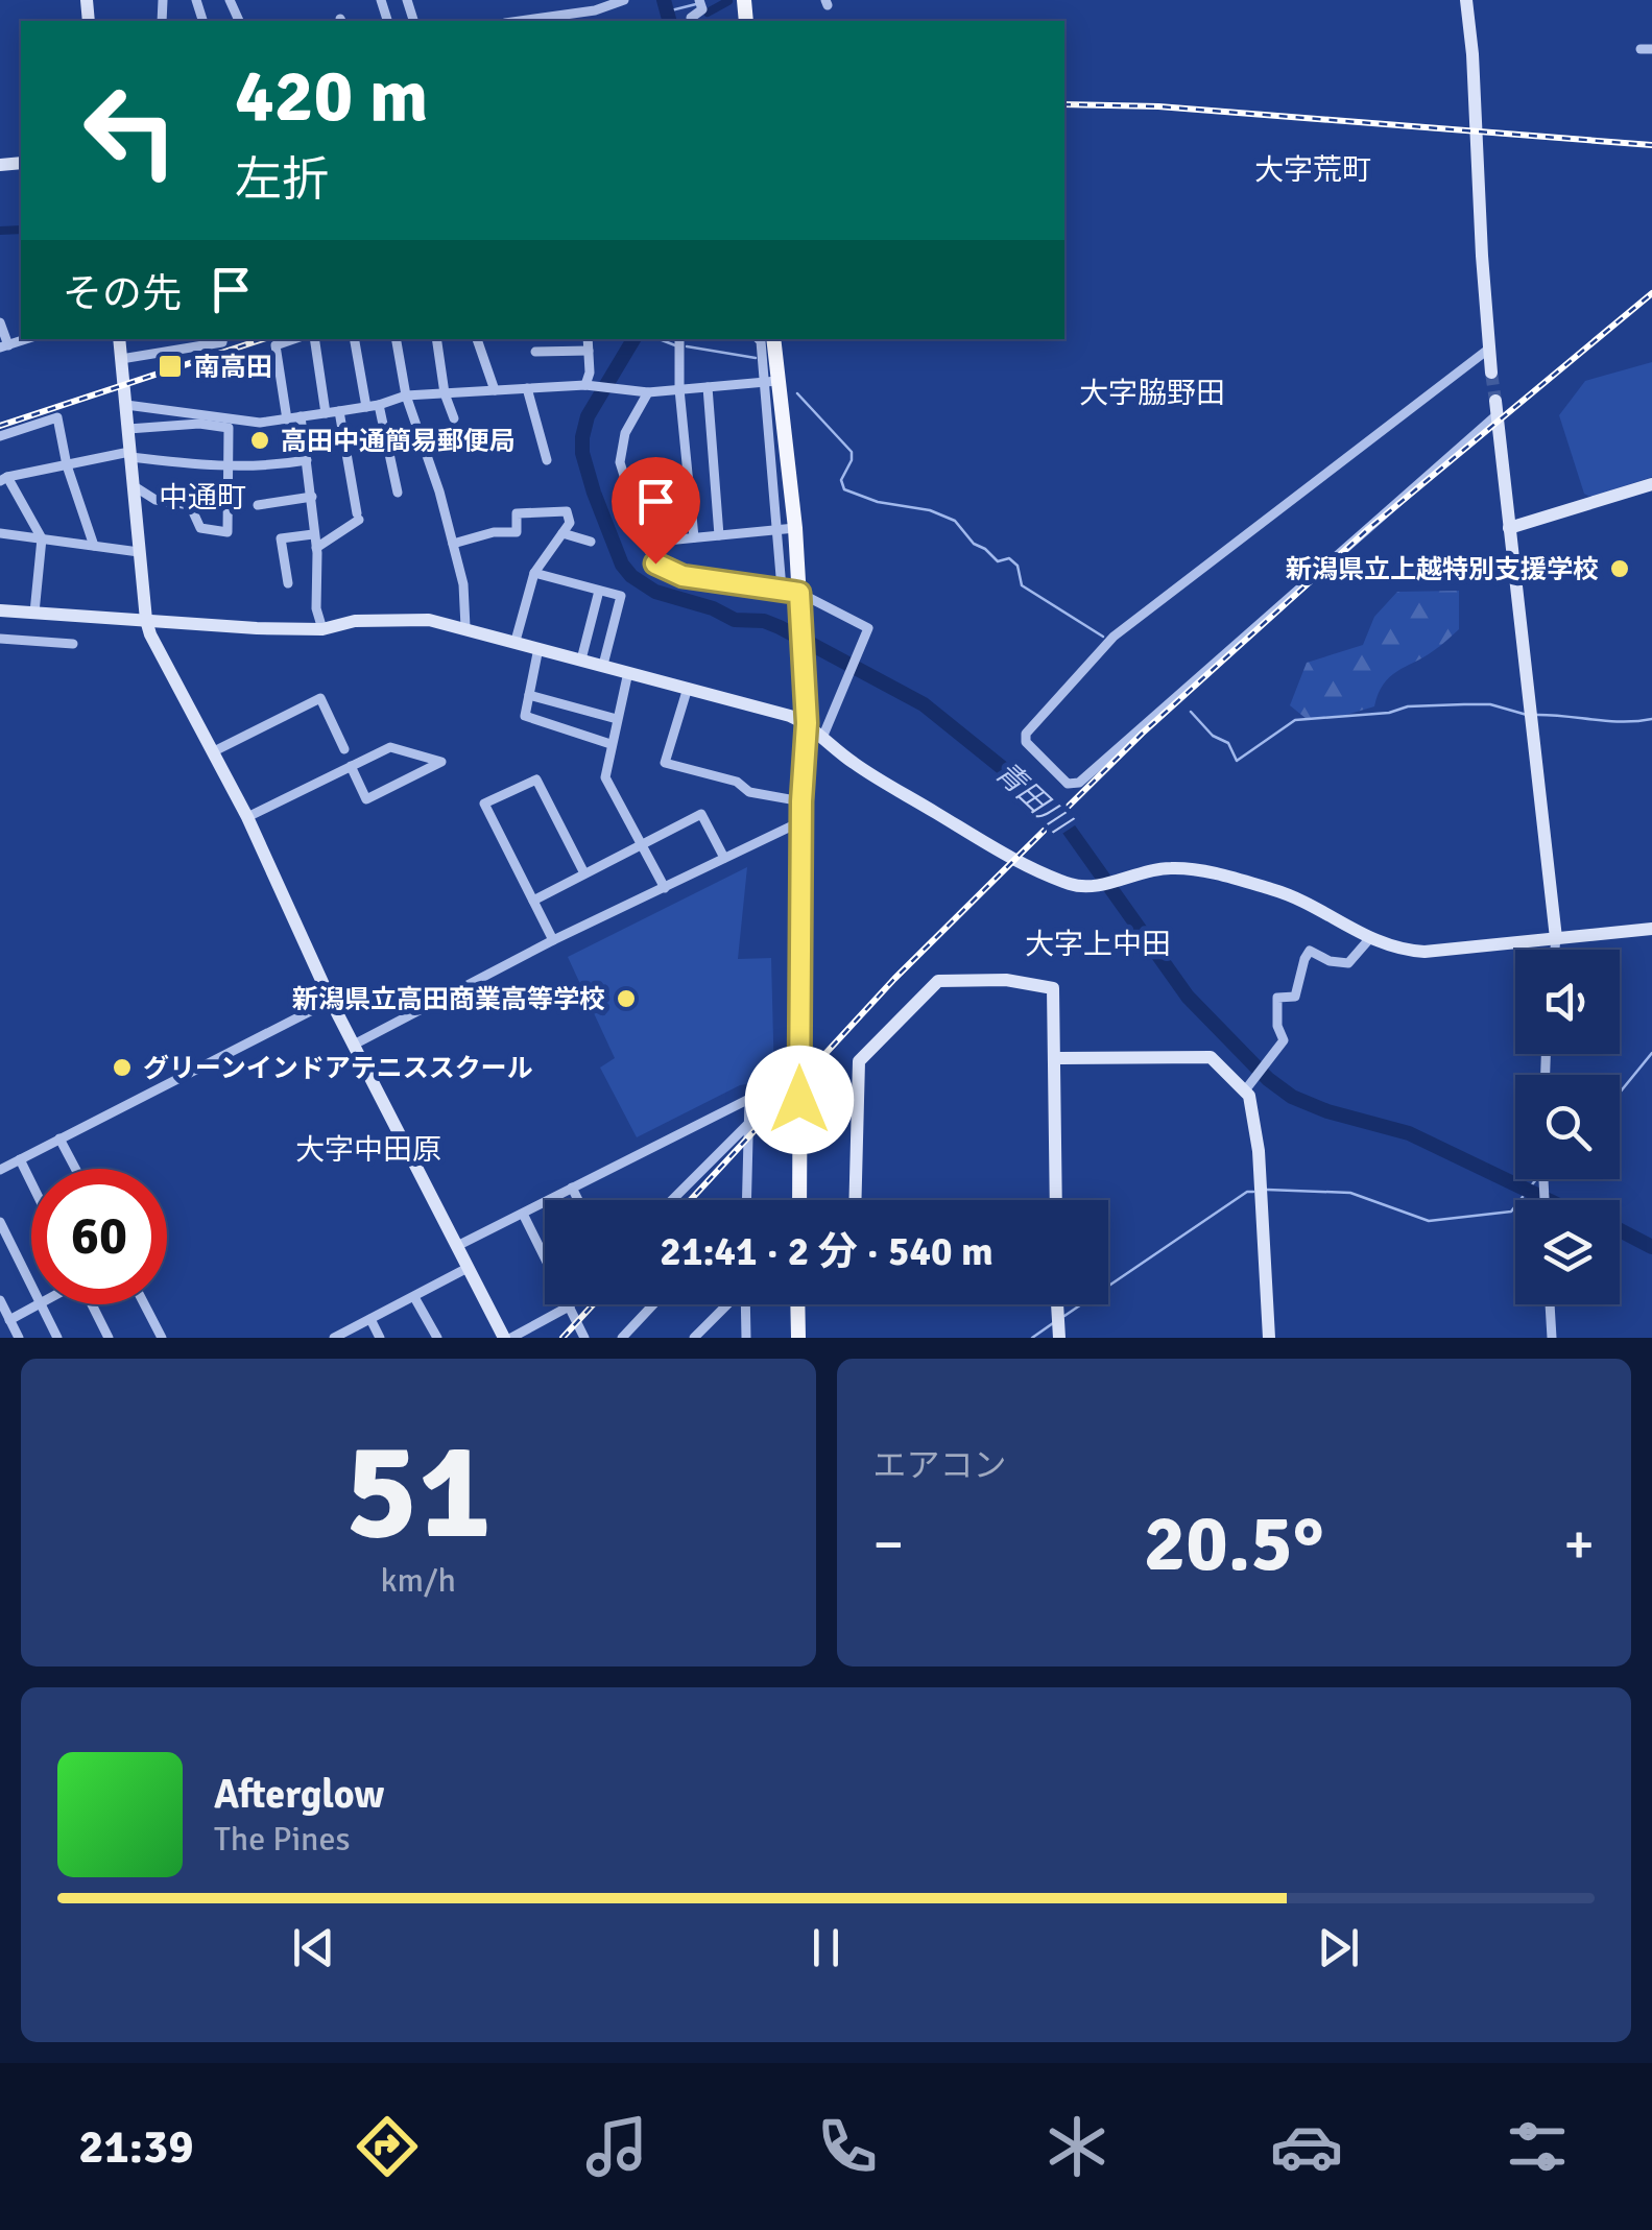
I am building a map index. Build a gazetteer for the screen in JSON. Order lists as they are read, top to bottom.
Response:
{
  "districts": [
    "大字荒町",
    "大字脇野田",
    "中通町",
    "大字上中田",
    "大字中田原"
  ],
  "water": ["青田川"],
  "places": {
    "transit": ["南高田"],
    "other": [
      "高田中通簡易郵便局",
      "新潟県立上越特別支援学校",
      "新潟県立高田商業高等学校",
      "グリーンインドアテニススクール"
    ]
  },
  "page": {
    "turn": ["420 m", "左折"],
    "then": "その先",
    "limit": "60",
    "trip": "21:41 · 2 分 · 540 m",
    "tile": [
      ["51", "km/h"],
      "エアコン"
    ],
    "heat": ["−", "20.5°", "+"],
    "song": ["Afterglow", "The Pines"],
    "tabs": "21:39"
  }
}
